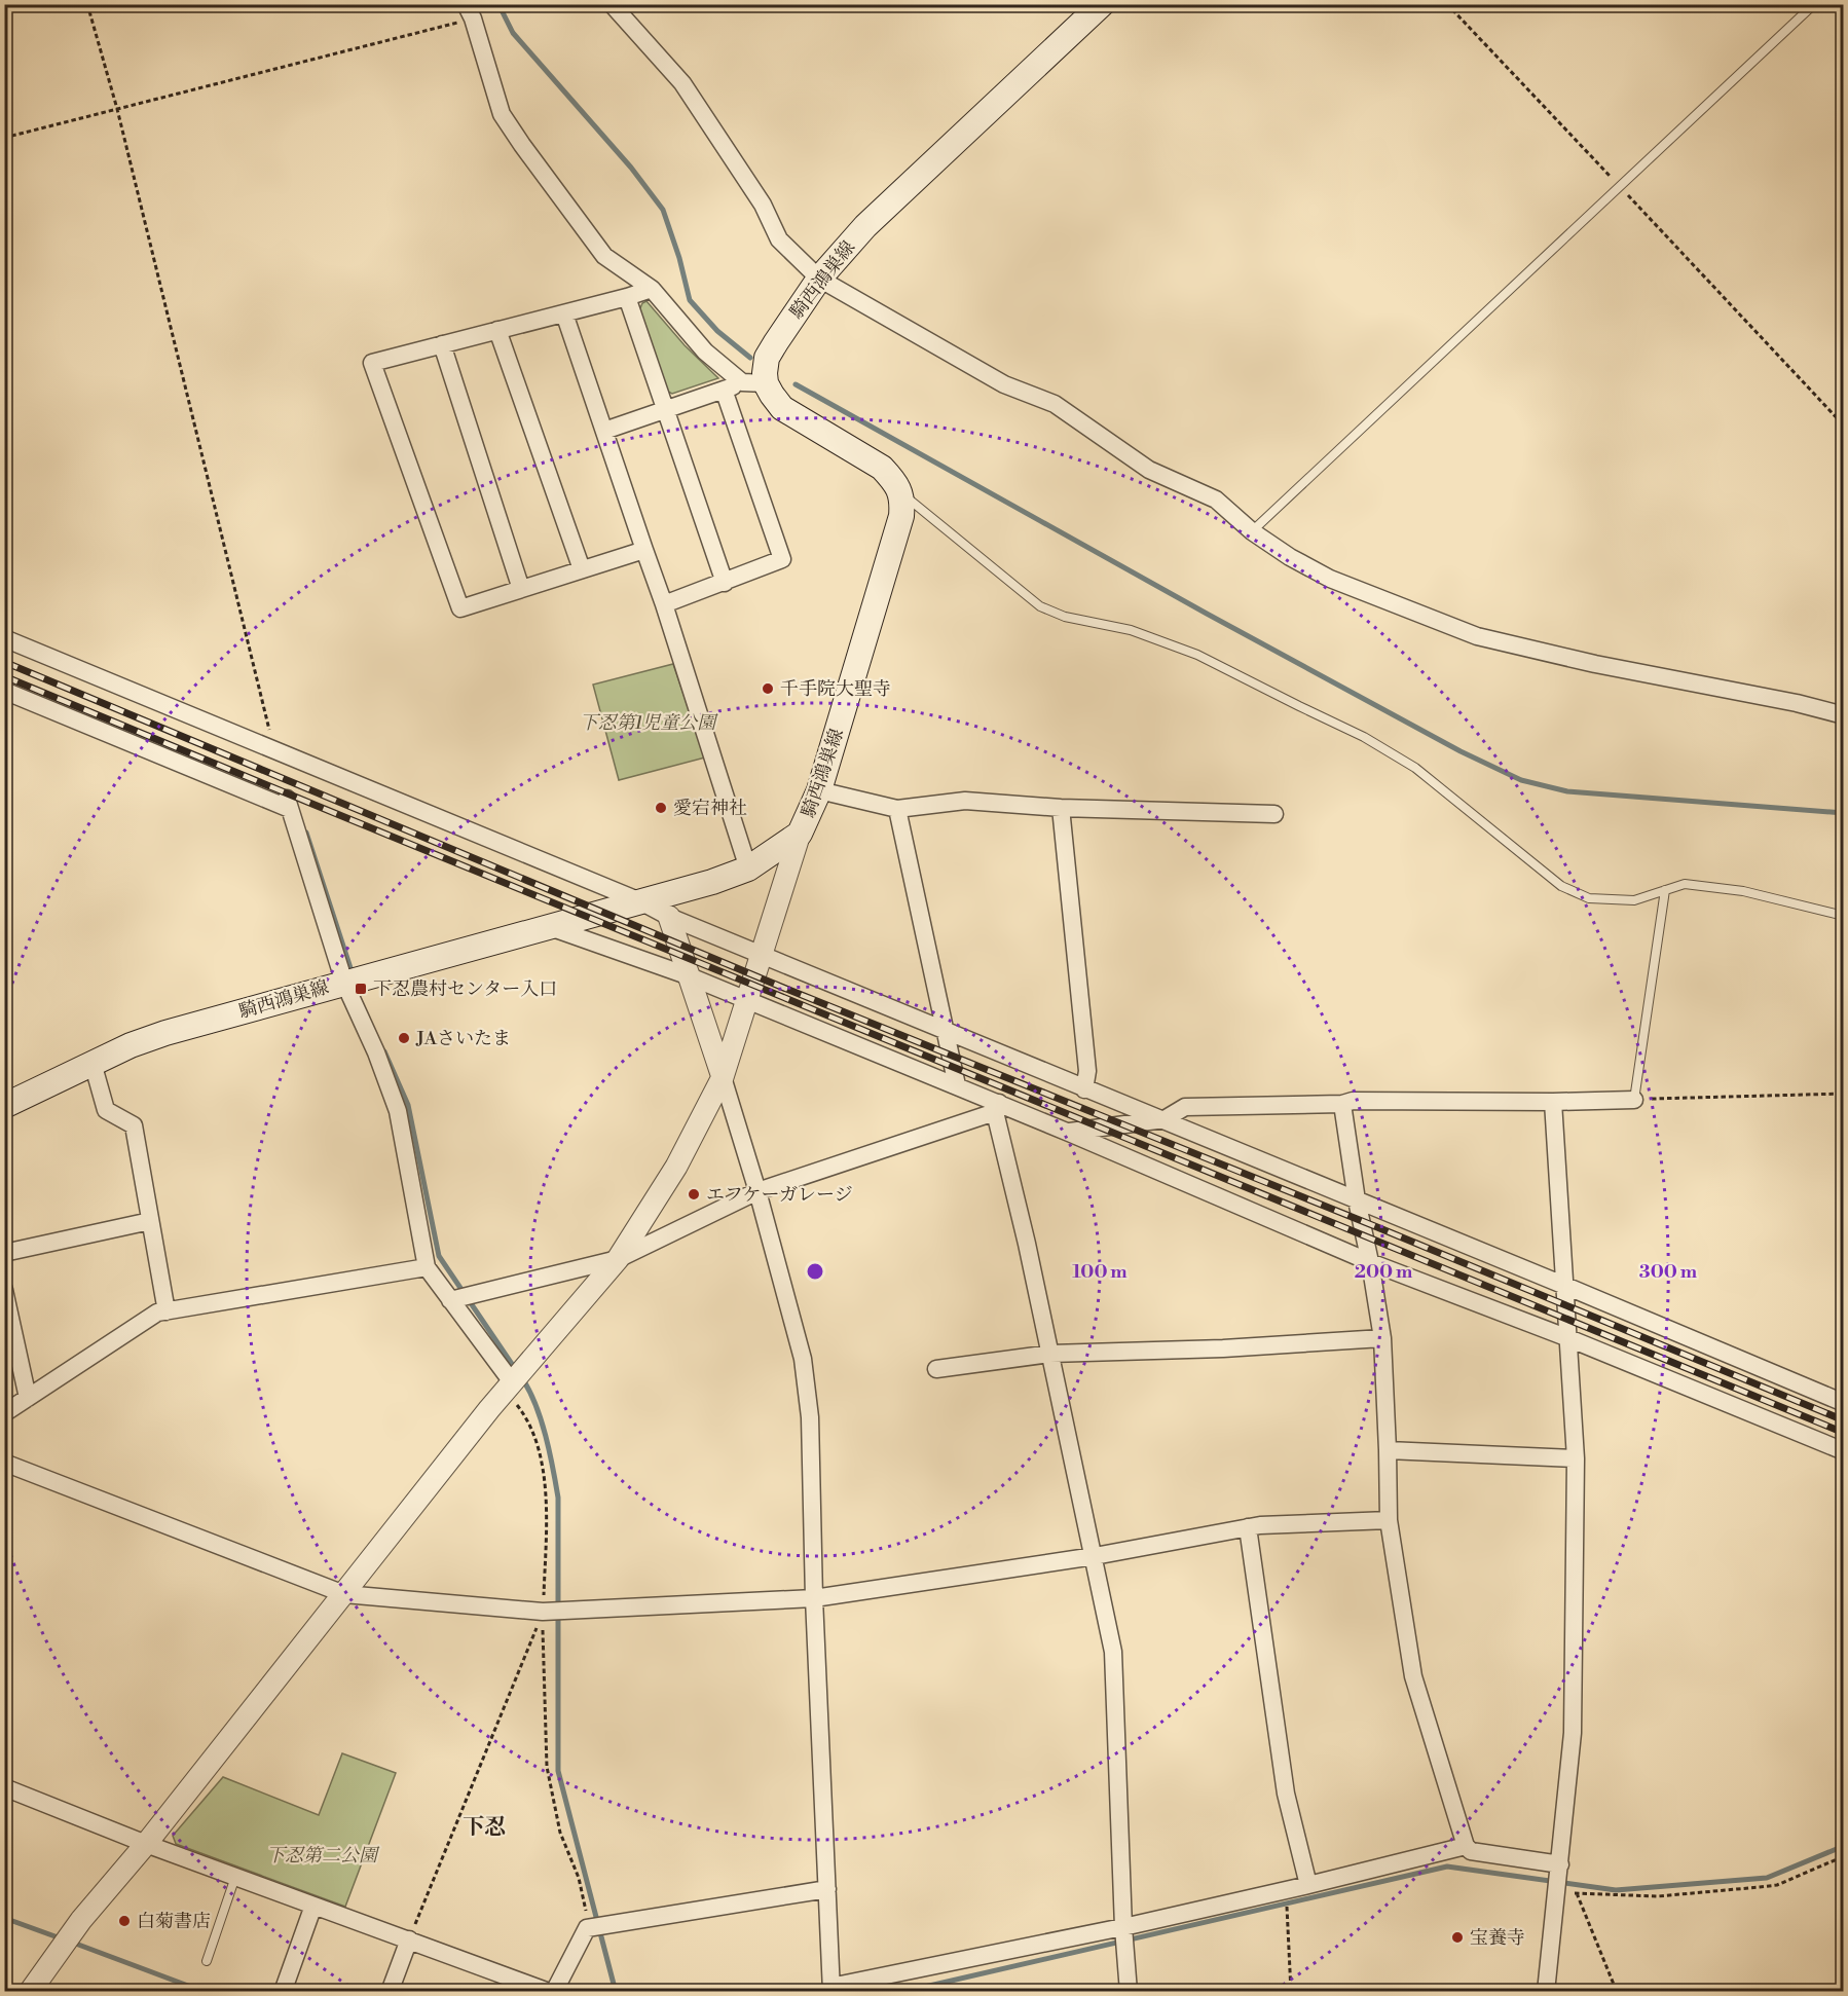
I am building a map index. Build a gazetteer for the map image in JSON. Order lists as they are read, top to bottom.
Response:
{
  "streets": {
    "main road": ["騎西鴻巣線"]
  },
  "districts": ["下忍"],
  "parks": ["下忍第1児童公園", "下忍第二公園"],
  "places": {
    "other": [
      "千手院大聖寺",
      "愛宕神社",
      "JAさいたま",
      "エフケーガレージ",
      "白菊書店",
      "宝養寺"
    ],
    "transit": ["下忍農村センター入口"]
  },
  "rings": ["100 m", "200 m", "300 m"]
}
